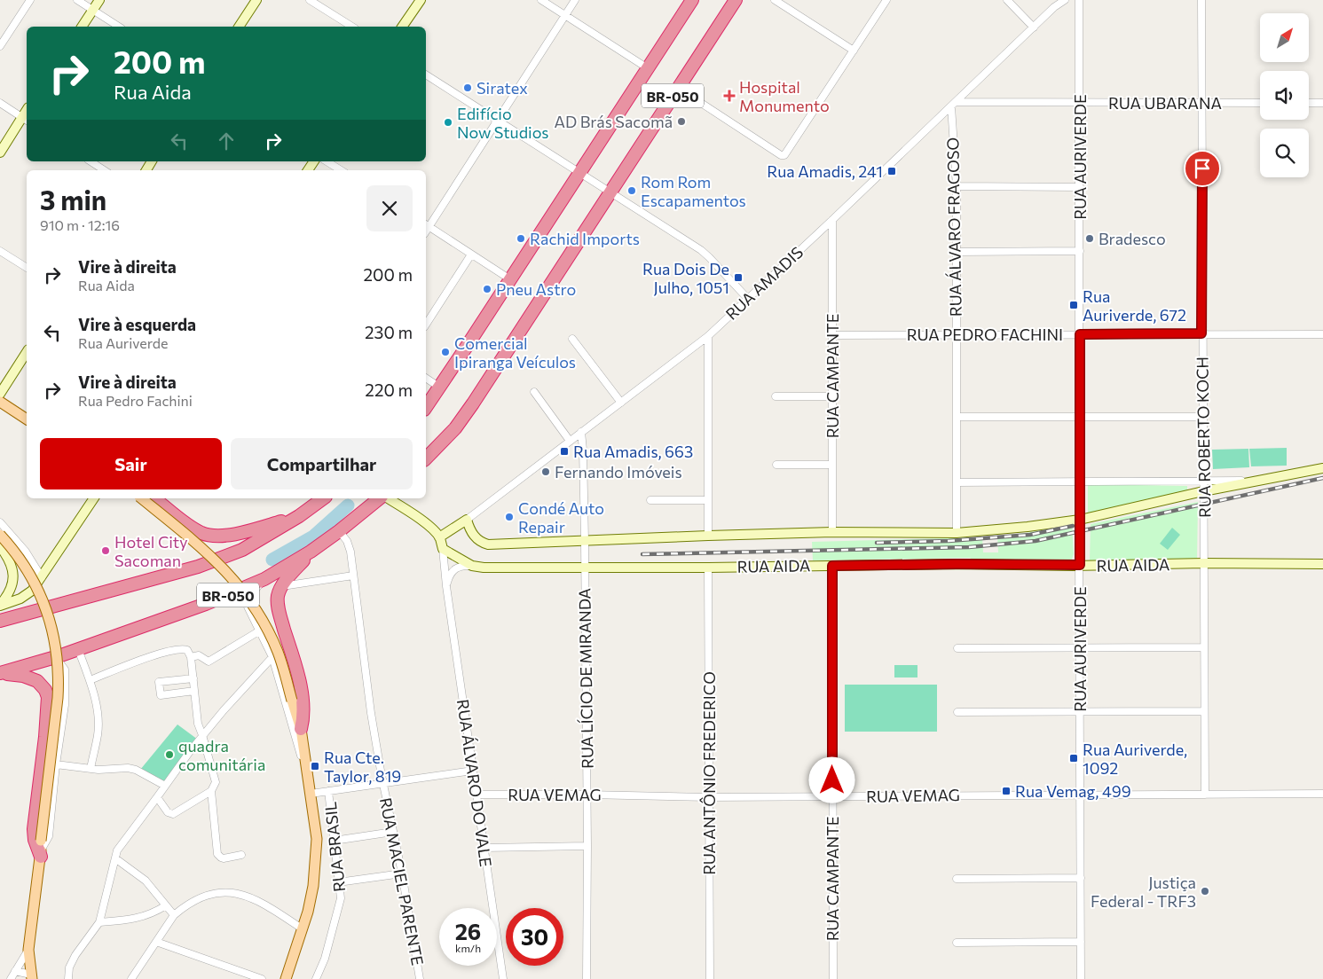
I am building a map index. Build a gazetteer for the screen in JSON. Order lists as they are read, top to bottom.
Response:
{
  "streets": {
    "highway": ["BR-050"],
    "street": [
      "RUA UBARANA",
      "RUA AURIVERDE",
      "RUA ÁLVARO FRAGOSO",
      "RUA AMADIS",
      "RUA PEDRO FACHINI",
      "RUA CAMPANTE",
      "RUA ROBERTO KOCH",
      "RUA AIDA",
      "RUA LÍCIO DE MIRANDA",
      "RUA ANTÔNIO FREDERICO",
      "RUA ÁLVARO DO VALE",
      "RUA VEMAG",
      "RUA BRASIL",
      "RUA MACIEL PARENTE"
    ]
  },
  "crossings": [
    ["BR-050", "RUA MACIEL PARENTE"],
    ["RUA UBARANA", "RUA AURIVERDE"],
    ["RUA UBARANA", "RUA ÁLVARO FRAGOSO"],
    ["RUA UBARANA", "RUA AMADIS"],
    ["RUA UBARANA", "RUA ROBERTO KOCH"],
    ["RUA AURIVERDE", "RUA PEDRO FACHINI"],
    ["RUA AURIVERDE", "RUA AIDA"],
    ["RUA AURIVERDE", "RUA VEMAG"],
    ["RUA ÁLVARO FRAGOSO", "RUA AMADIS"],
    ["RUA ÁLVARO FRAGOSO", "RUA PEDRO FACHINI"],
    ["RUA ÁLVARO FRAGOSO", "RUA AIDA"],
    ["RUA AMADIS", "RUA CAMPANTE"],
    ["RUA AMADIS", "RUA AIDA"],
    ["RUA AMADIS", "RUA LÍCIO DE MIRANDA"],
    ["RUA AMADIS", "RUA ÁLVARO DO VALE"],
    ["RUA PEDRO FACHINI", "RUA CAMPANTE"],
    ["RUA PEDRO FACHINI", "RUA ROBERTO KOCH"],
    ["RUA CAMPANTE", "RUA AIDA"],
    ["RUA CAMPANTE", "RUA VEMAG"],
    ["RUA ROBERTO KOCH", "RUA AIDA"],
    ["RUA ROBERTO KOCH", "RUA VEMAG"],
    ["RUA AIDA", "RUA LÍCIO DE MIRANDA"],
    ["RUA AIDA", "RUA ANTÔNIO FREDERICO"],
    ["RUA AIDA", "RUA ÁLVARO DO VALE"],
    ["RUA LÍCIO DE MIRANDA", "RUA VEMAG"],
    ["RUA ANTÔNIO FREDERICO", "RUA VEMAG"],
    ["RUA ÁLVARO DO VALE", "RUA VEMAG"]
  ],
  "places": {
    "other": [
      "Siratex",
      "AD Brás Sacomã",
      "Edifício Now Studios",
      "Rom Rom Escapamentos",
      "Rachid Imports",
      "Bradesco",
      "Pneu Astro",
      "Comercial Ipiranga Veículos",
      "Fernando Imóveis",
      "Condé Auto Repair",
      "Hotel City Sacoman",
      "quadra comunitária",
      "Justiça Federal - TRF3"
    ],
    "health": ["Hospital Monumento"],
    "transit": [
      "Rua Amadis, 241",
      "Rua Dois De Julho, 1051",
      "Rua Auriverde, 672",
      "Rua Amadis, 663",
      "Rua Auriverde, 1092",
      "Rua Cte. Taylor, 819",
      "Rua Vemag, 499"
    ]
  },
  "north": "top right",
  "page": {
    "turn": ["200 m", "Rua Aida"],
    "heading": ["3 min", "910 m · 12:16"],
    "list": [
      {
        "name": "Vire à direita",
        "note": "Rua Aida",
        "value": "200 m"
      },
      {
        "name": "Vire à esquerda",
        "note": "Rua Auriverde",
        "value": "230 m"
      },
      {
        "name": "Vire à direita",
        "note": "Rua Pedro Fachini",
        "value": "220 m"
      }
    ],
    "buttons": ["Sair", "Compartilhar"],
    "speed": "26 km/h",
    "limit": "30"
  }
}
